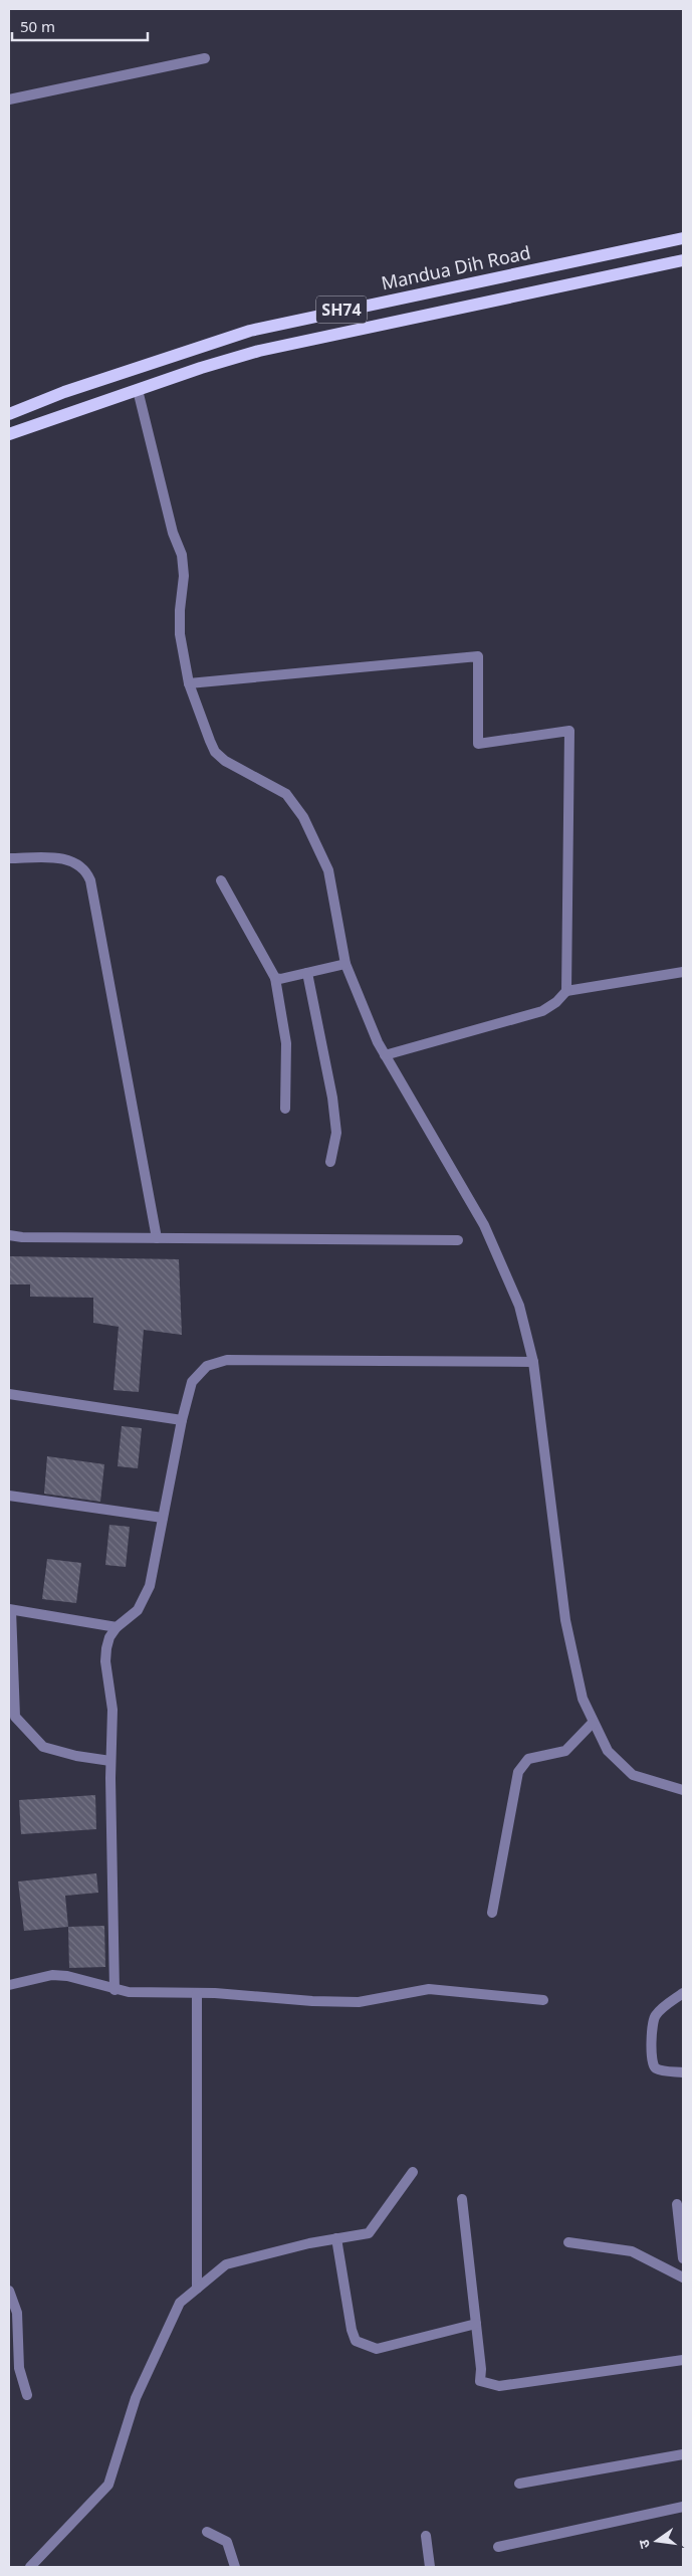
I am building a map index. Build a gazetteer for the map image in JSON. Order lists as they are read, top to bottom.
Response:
{
  "streets": {
    "main road": ["Mandua Dih Road", "SH74"]
  },
  "scale_bar": "50 m",
  "north": "left"
}
